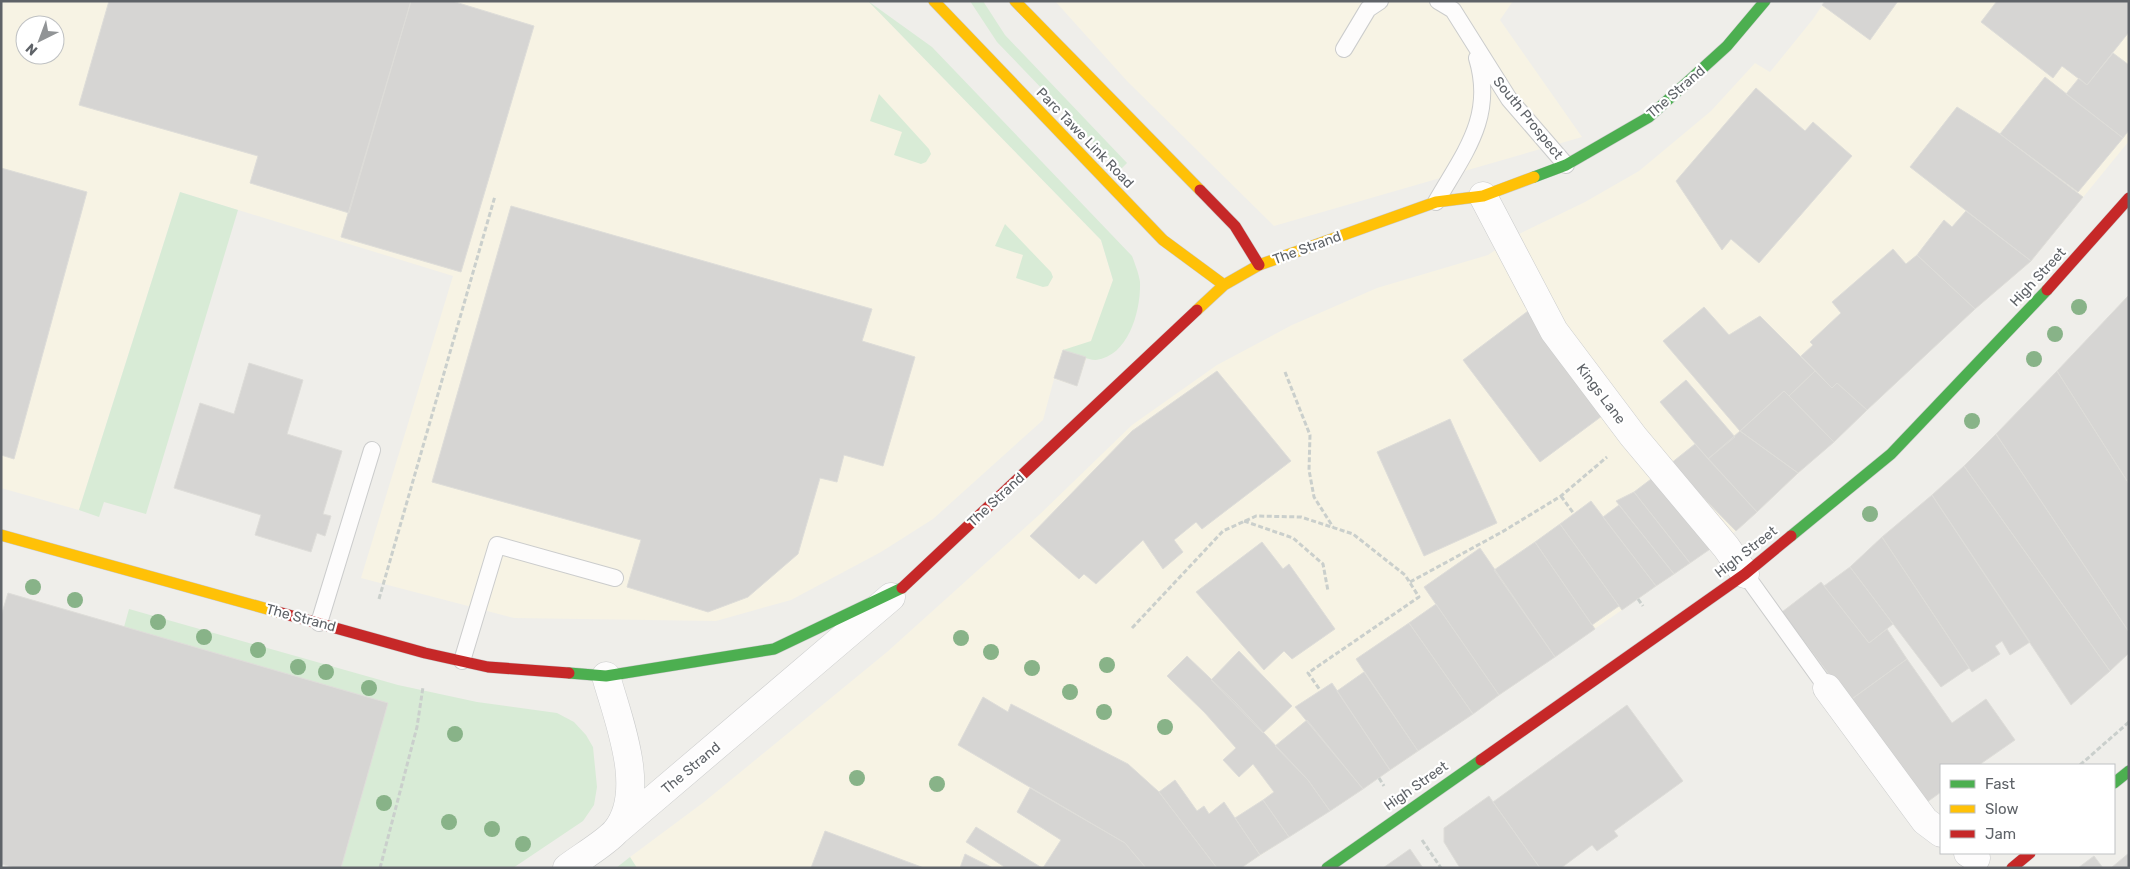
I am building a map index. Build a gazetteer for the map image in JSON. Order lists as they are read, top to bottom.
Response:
{
  "streets": {
    "street": [
      "The Strand",
      "Parc Tawe Link Road",
      "High Street",
      "Kings Lane"
    ],
    "lane": ["South Prospect"]
  },
  "crossings": [
    ["The Strand", "South Prospect"],
    ["The Strand", "Parc Tawe Link Road"],
    ["The Strand", "Kings Lane"],
    ["High Street", "Kings Lane"]
  ],
  "legend": ["Fast", "Slow", "Jam"],
  "north": "bottom left"
}
